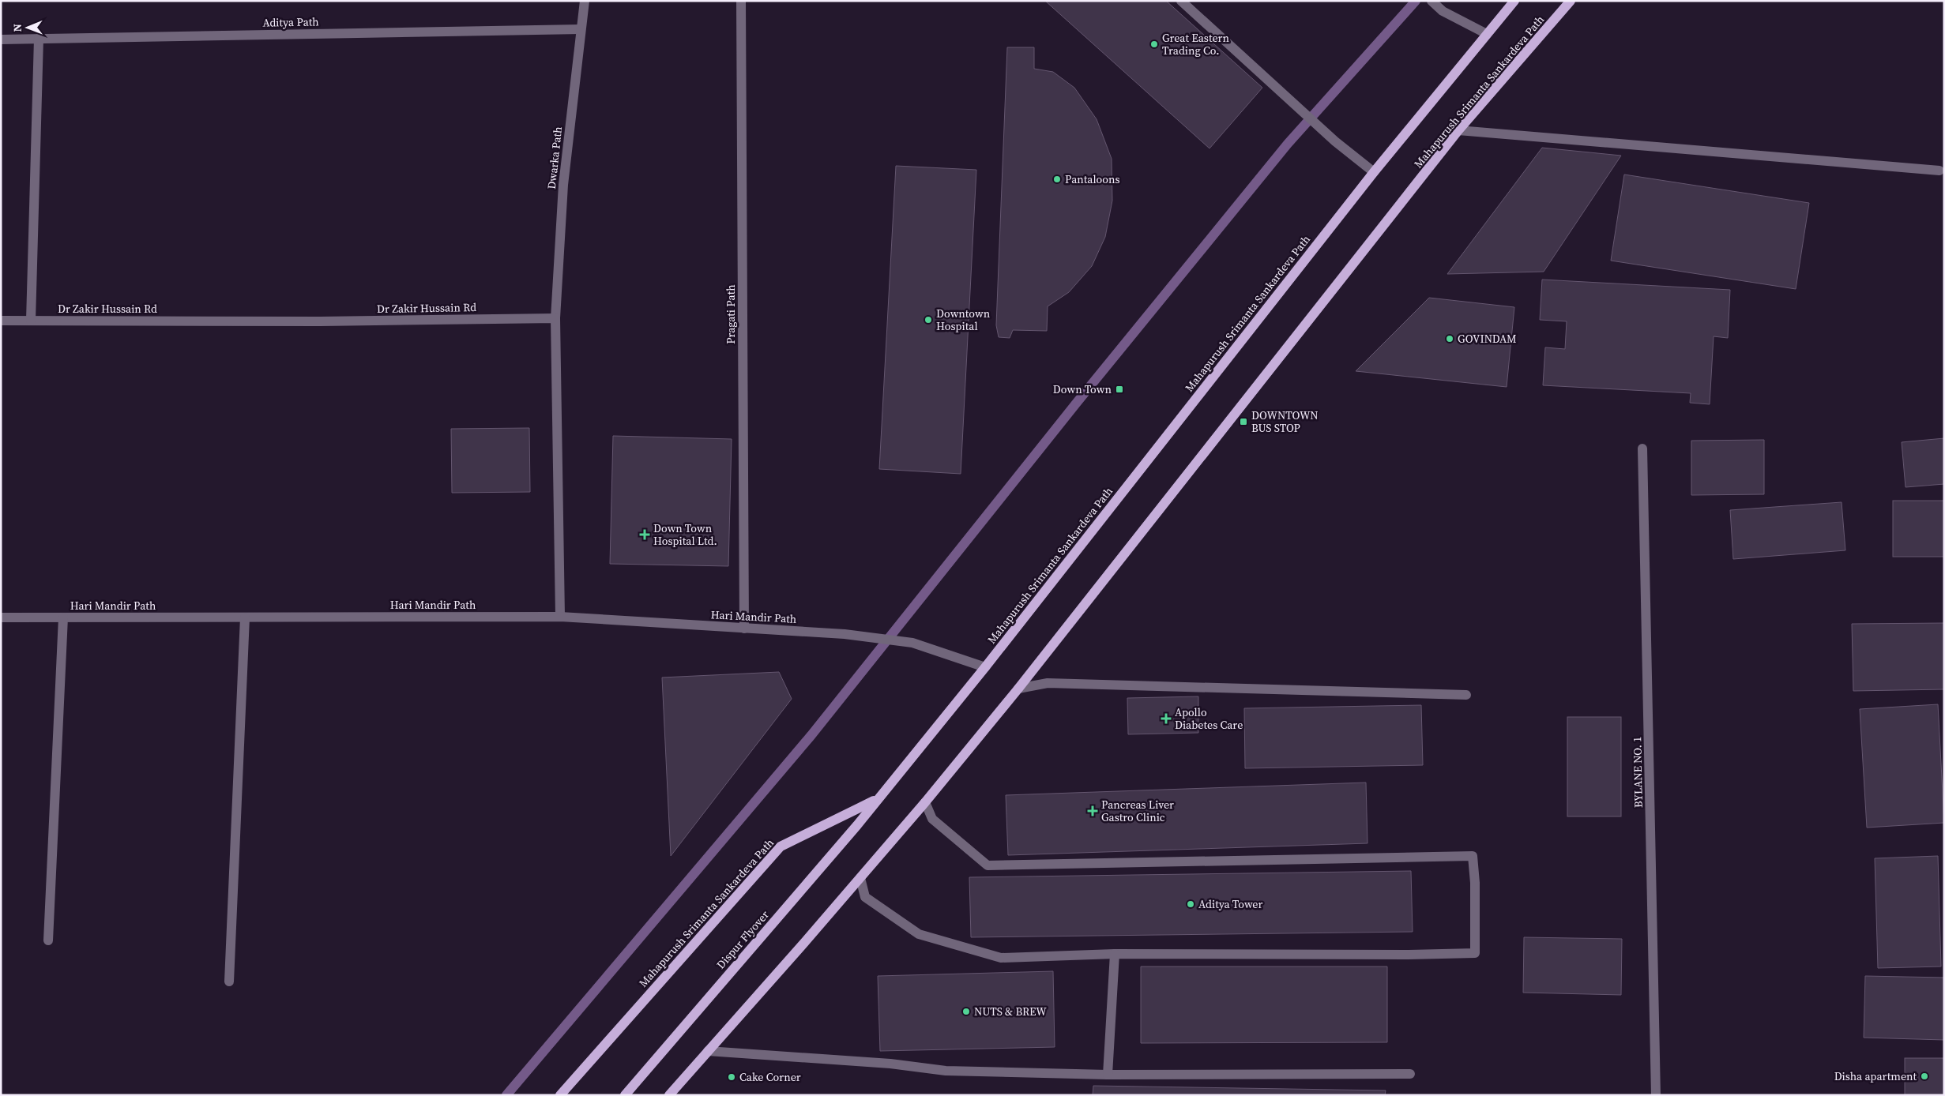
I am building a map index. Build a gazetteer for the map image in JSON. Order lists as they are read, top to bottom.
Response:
{
  "streets": {
    "main road": ["Mahapurush Srimanta Sankardeva Path", "Dispur Flyover"],
    "street": [
      "Aditya Path",
      "Dwarka Path",
      "Dr Zakir Hussain Rd",
      "Pragati Path",
      "Hari Mandir Path",
      "BYLANE NO. 1"
    ]
  },
  "crossings": [
    ["Aditya Path", "Dwarka Path"],
    ["Mahapurush Srimanta Sankardeva Path", "Hari Mandir Path"],
    ["Mahapurush Srimanta Sankardeva Path", "Dispur Flyover"],
    ["Dwarka Path", "Dr Zakir Hussain Rd"],
    ["Pragati Path", "Hari Mandir Path"]
  ],
  "places": {
    "other": [
      "Great Eastern Trading Co.",
      "Pantaloons",
      "Downtown Hospital",
      "GOVINDAM",
      "Aditya Tower",
      "NUTS & BREW",
      "Disha apartment",
      "Cake Corner"
    ],
    "transit": ["Down Town", "DOWNTOWN BUS STOP"],
    "health": ["Down Town Hospital Ltd.", "Apollo Diabetes Care", "Pancreas Liver Gastro Clinic"]
  },
  "north": "left"
}
